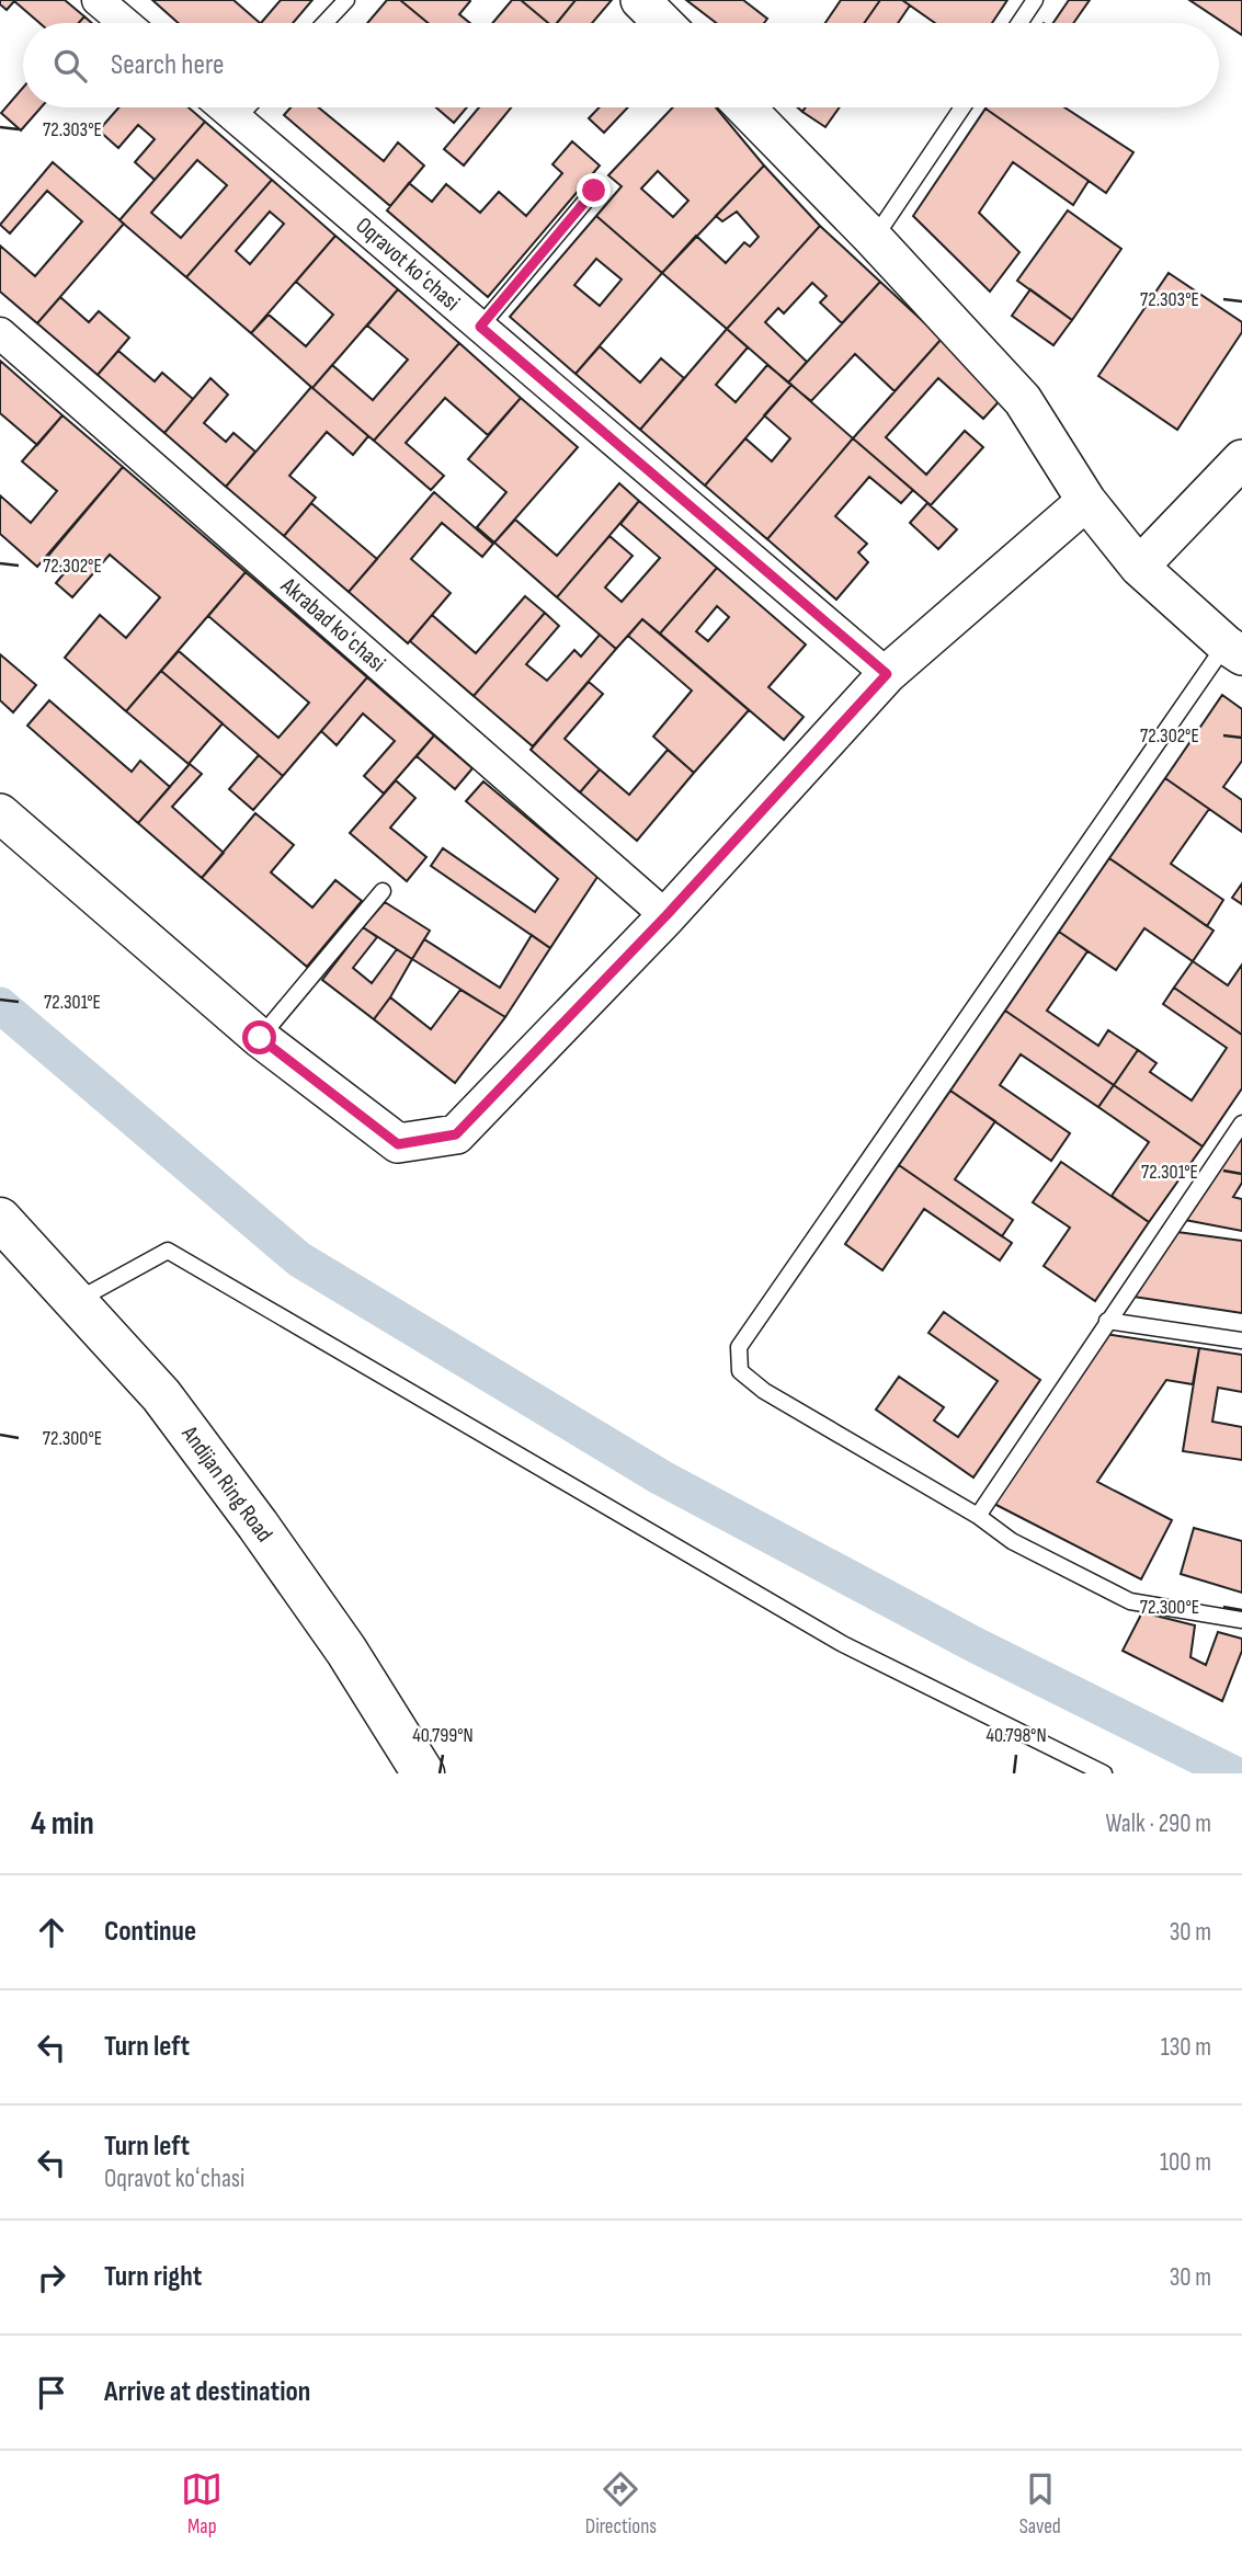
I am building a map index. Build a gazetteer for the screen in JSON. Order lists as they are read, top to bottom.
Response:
{
  "streets": {
    "highway": ["Andijan Ring Road"],
    "street": ["Oqravot koʻchasi", "Akrabad koʻchasi"]
  },
  "page": {
    "search": "Search here",
    "heading": ["4 min", "Walk · 290 m"],
    "list": [
      ["Continue", "30 m"],
      ["Turn left", "130 m"],
      ["Turn left", "Oqravot koʻchasi", "100 m"],
      ["Turn right", "30 m"],
      "Arrive at destination"
    ],
    "nav": ["Map", "Directions", "Saved"]
  },
  "coordinates": [
    "72.303°E",
    "72.302°E",
    "72.301°E",
    "72.300°E",
    "40.799°N",
    "40.798°N"
  ]
}
